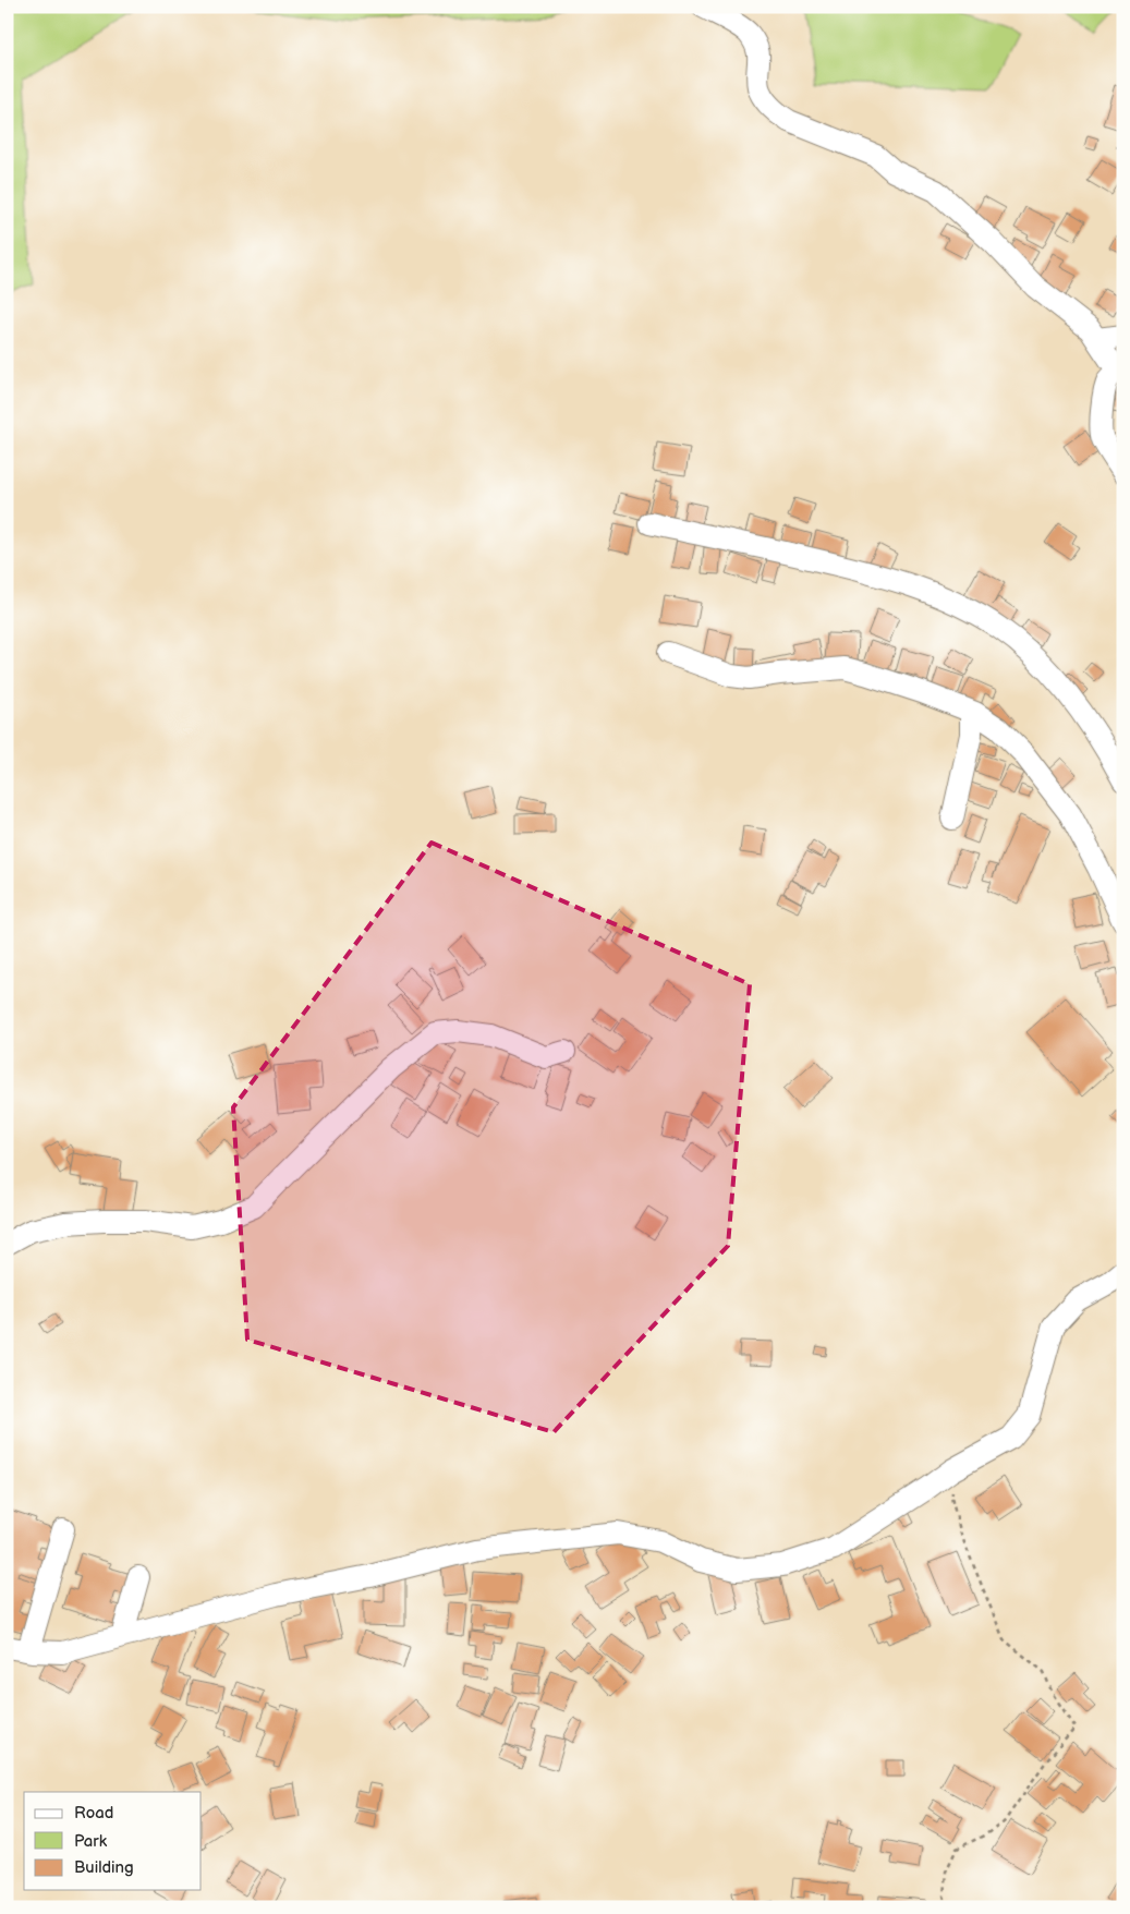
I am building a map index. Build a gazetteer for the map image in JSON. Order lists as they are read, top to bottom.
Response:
{
  "legend": ["Road", "Park", "Building"]
}
